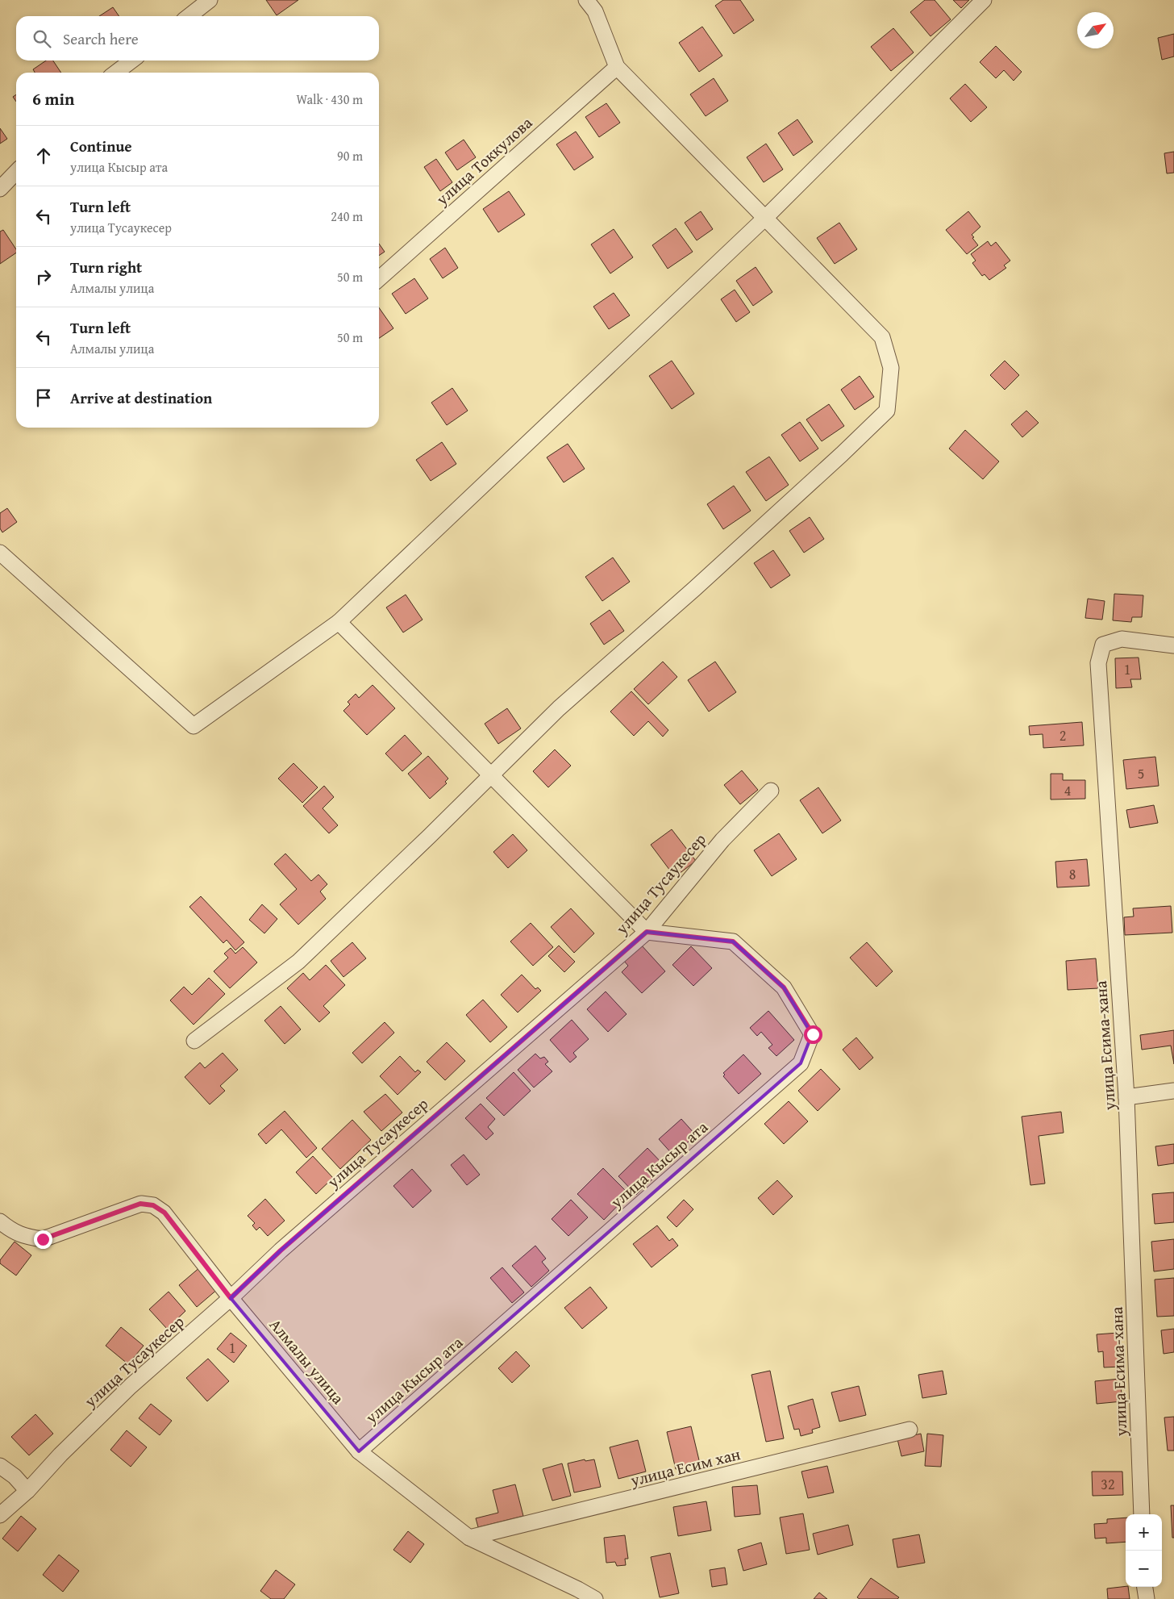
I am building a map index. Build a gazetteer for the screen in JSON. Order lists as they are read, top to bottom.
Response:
{
  "streets": {
    "street": [
      "улица Токкулова",
      "улица Тусаукесер",
      "улица Есима-хана",
      "улица Кысыр ата",
      "Алмалы улица",
      "улица Есим хан"
    ]
  },
  "crossings": [
    ["улица Тусаукесер", "улица Кысыр ата"],
    ["улица Тусаукесер", "Алмалы улица"],
    ["улица Кысыр ата", "Алмалы улица"],
    ["Алмалы улица", "улица Есим хан"]
  ],
  "house_numbers": [
    "1",
    "2",
    "5",
    "4",
    "8",
    "1",
    "32"
  ],
  "north": "top right",
  "page": {
    "search": "Search here",
    "heading": ["6 min", "Walk · 430 m"],
    "list": [
      ["Continue", "улица Кысыр ата", "90 m"],
      ["Turn left", "улица Тусаукесер", "240 m"],
      ["Turn right", "Алмалы улица", "50 m"],
      ["Turn left", "Алмалы улица", "50 m"],
      "Arrive at destination"
    ],
    "map_buttons": ["+", "−"]
  }
}
